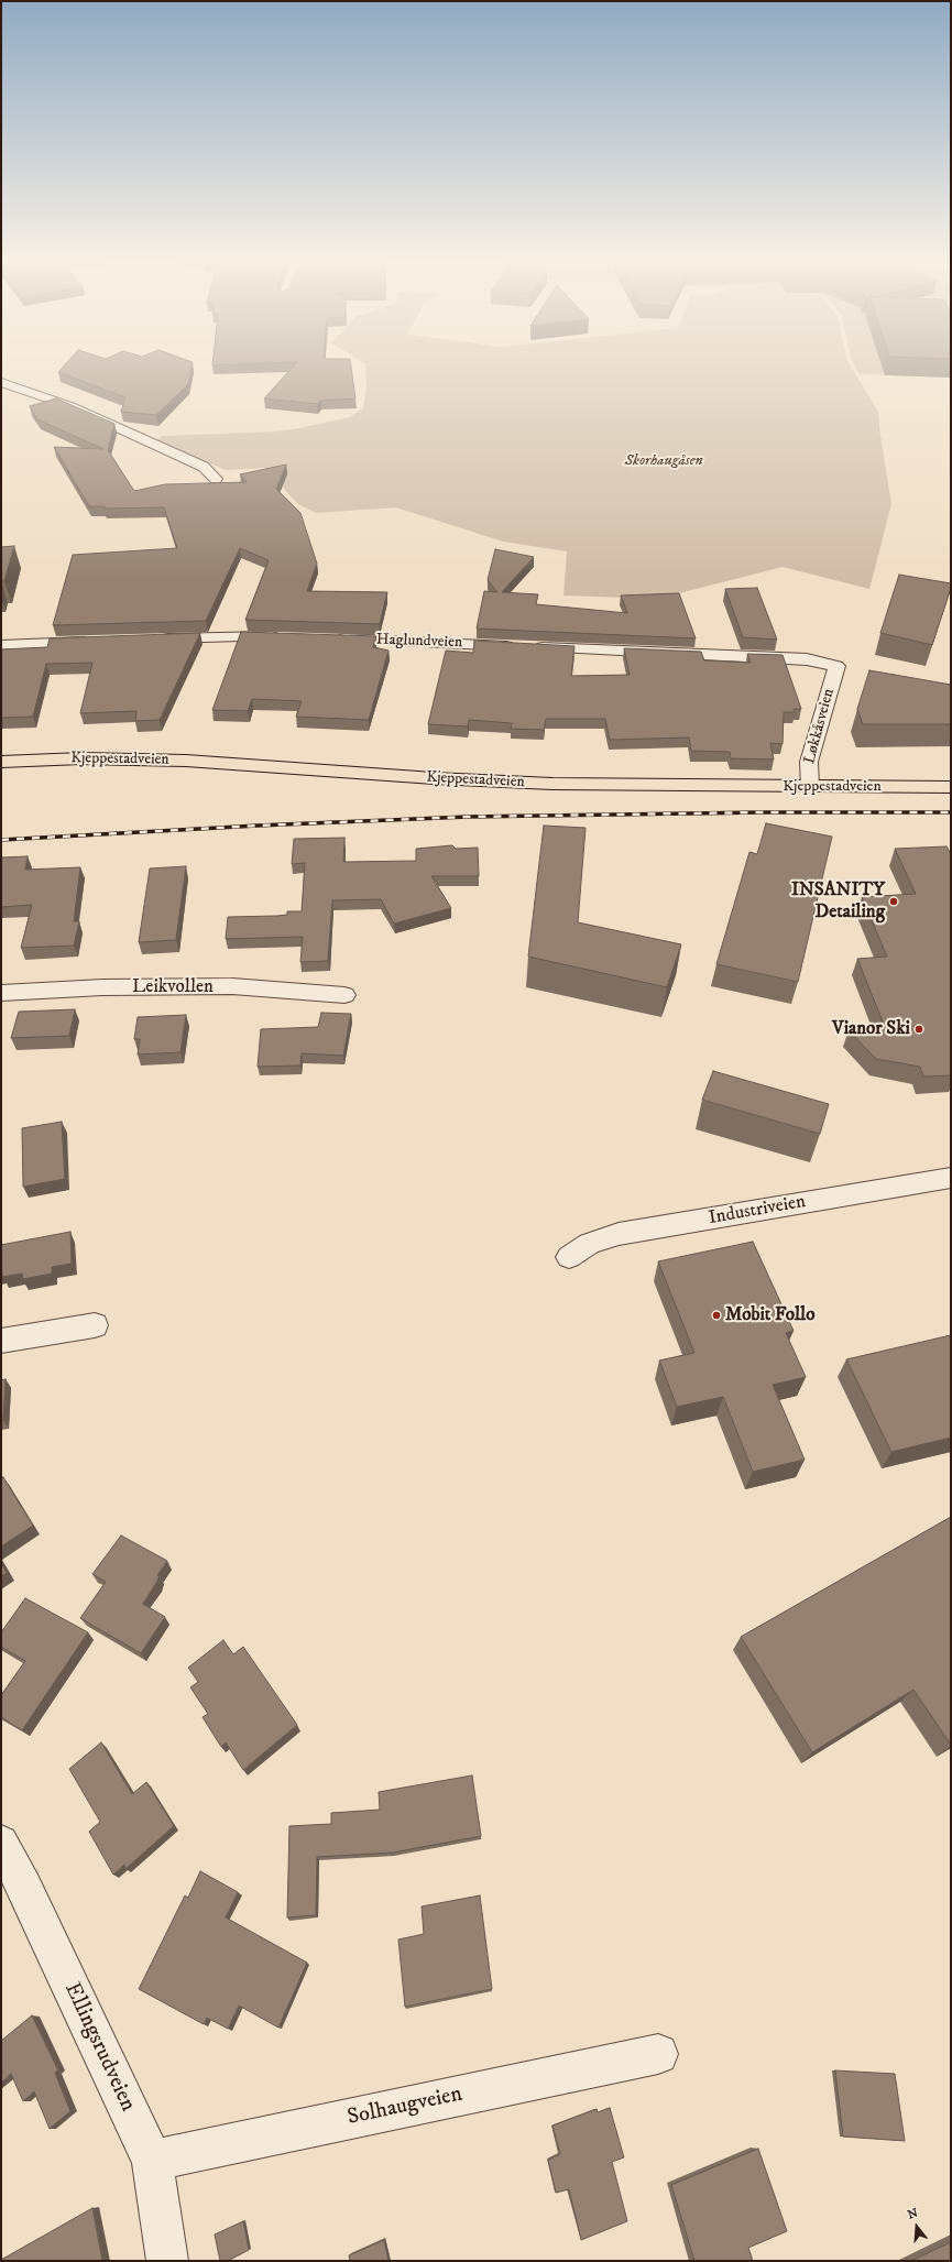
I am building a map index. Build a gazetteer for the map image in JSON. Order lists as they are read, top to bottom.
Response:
{
  "streets": {
    "main road": ["Kjeppestadveien"],
    "street": [
      "Haglundveien",
      "Løkkåsveien",
      "Leikvollen",
      "Industriveien",
      "Ellingsrudveien",
      "Solhaugveien"
    ]
  },
  "crossings": [
    ["Haglundveien", "Løkkåsveien"],
    ["Løkkåsveien", "Kjeppestadveien"],
    ["Ellingsrudveien", "Solhaugveien"]
  ],
  "parks": ["Skorhaugåsen"],
  "places": ["INSANITY Detailing", "Vianor Ski", "Mobit Follo"],
  "north": "top"
}
